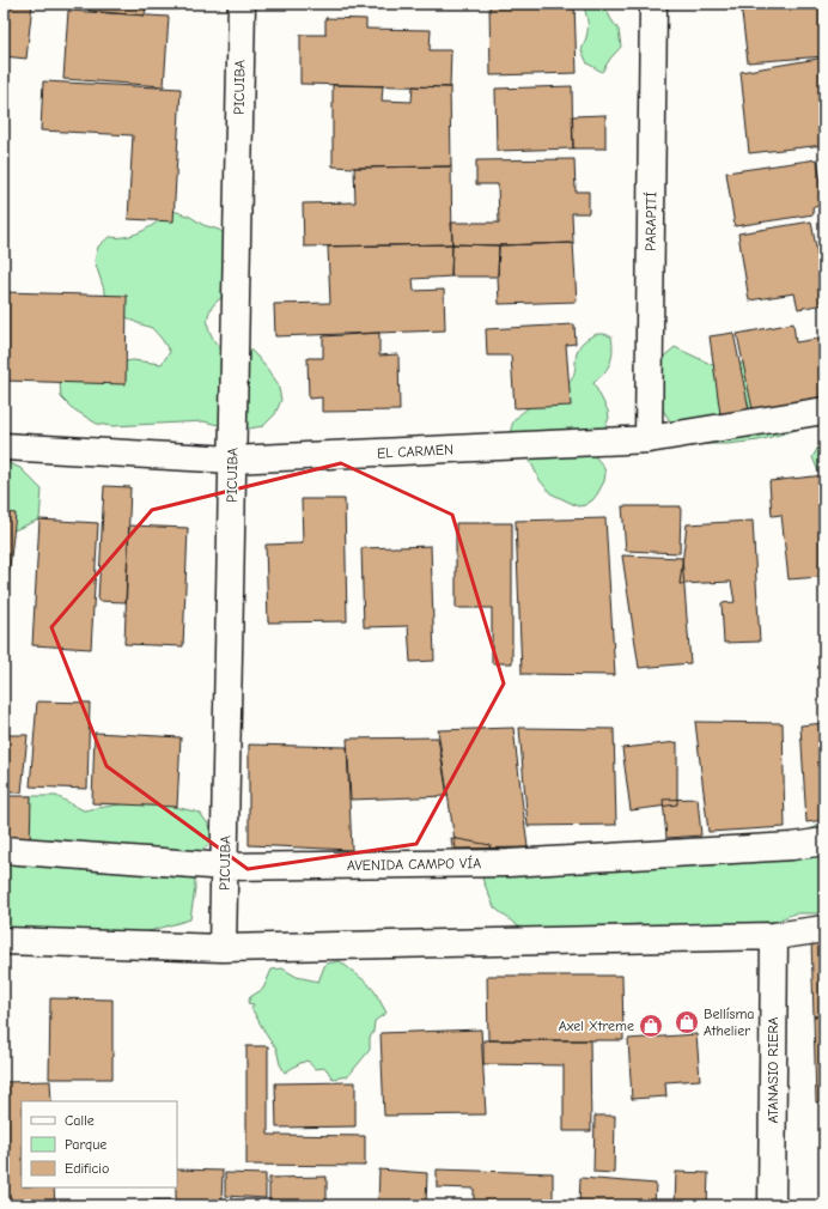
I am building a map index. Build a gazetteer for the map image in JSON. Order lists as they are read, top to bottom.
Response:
{
  "streets": {
    "street": [
      "PICUIBA",
      "PARAPITÍ",
      "EL CARMEN",
      "AVENIDA CAMPO VÍA",
      "ATANASIO RIERA"
    ]
  },
  "crossings": [
    ["PICUIBA", "EL CARMEN"],
    ["PICUIBA", "AVENIDA CAMPO VÍA"],
    ["PARAPITÍ", "EL CARMEN"]
  ],
  "places": {
    "shop": ["Bellísma Athelier", "Axel Xtreme"]
  },
  "legend": ["Calle", "Parque", "Edificio"]
}
